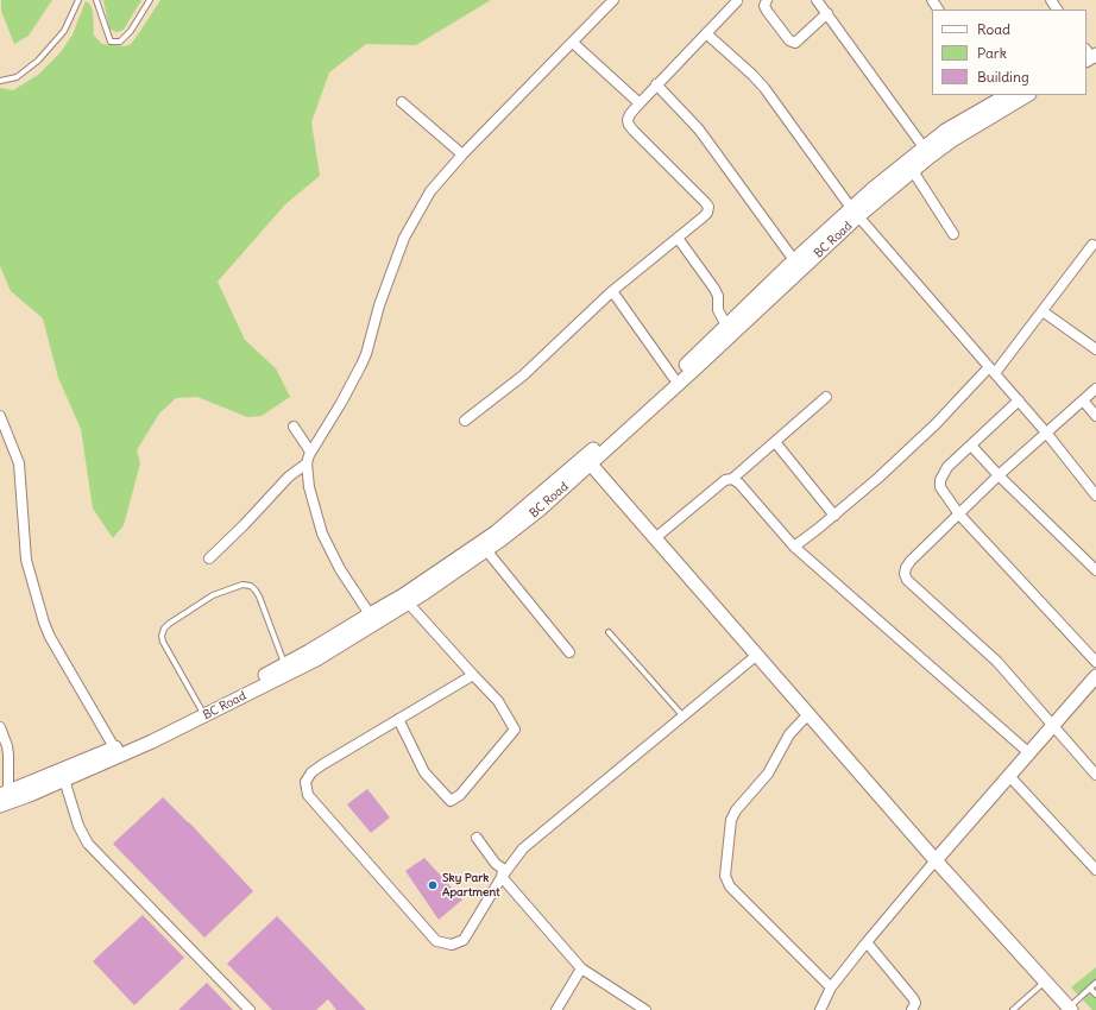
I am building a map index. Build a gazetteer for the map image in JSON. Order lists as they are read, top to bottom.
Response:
{
  "streets": {
    "street": ["BC Road"]
  },
  "places": ["Sky Park Apartment"],
  "legend": ["Road", "Park", "Building"]
}
